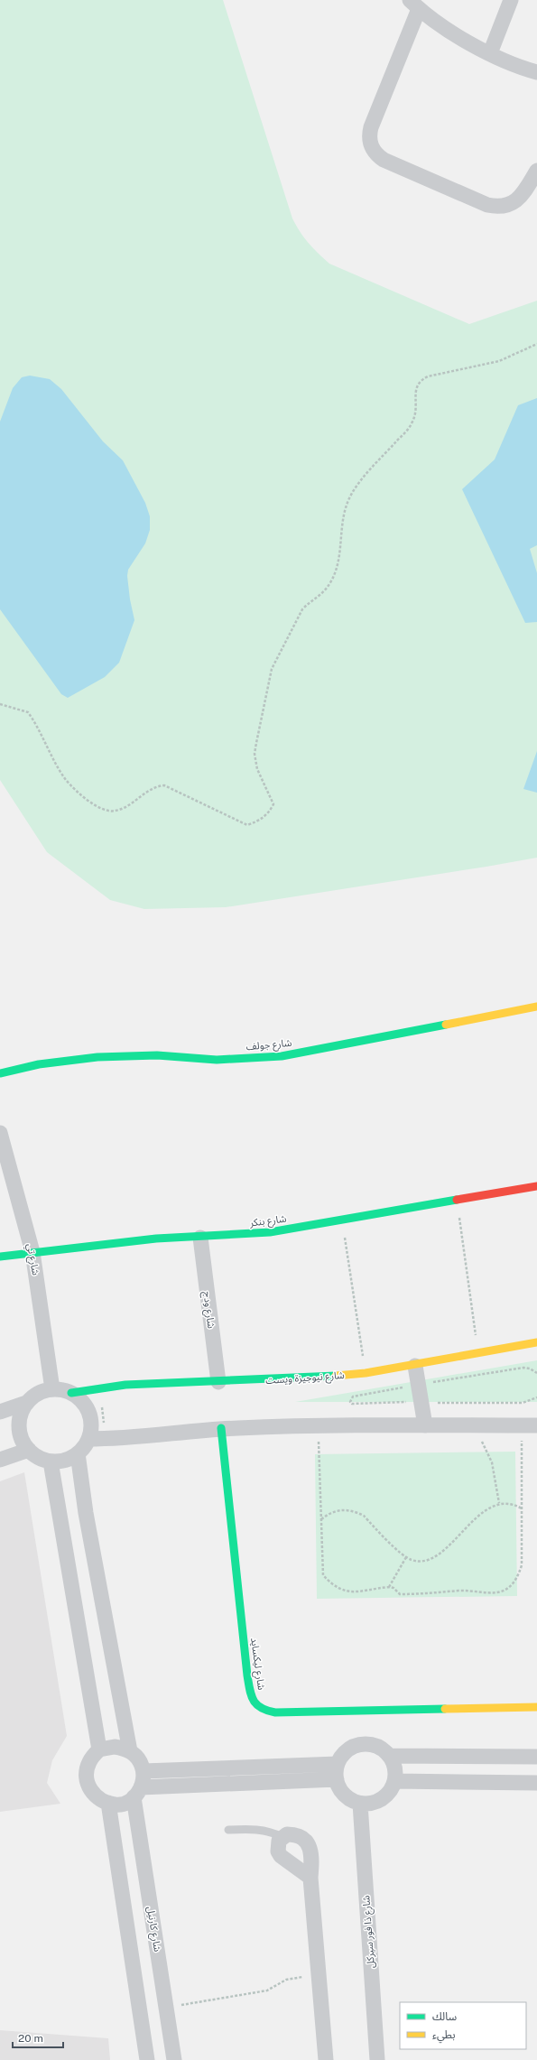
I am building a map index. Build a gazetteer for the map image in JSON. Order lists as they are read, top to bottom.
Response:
{
  "streets": {
    "street": [
      "شارع جولف",
      "شارع بنكر",
      "شارع تي",
      "شارع ودج",
      "شارع نيوجيزة ويست",
      "شارع ليكسايد",
      "شارع كارنيل",
      "شارع ذا فور سيركل"
    ]
  },
  "crossings": [
    ["شارع بنكر", "شارع تي"],
    ["شارع بنكر", "شارع ودج"],
    ["شارع تي", "شارع نيوجيزة ويست"],
    ["شارع ودج", "شارع نيوجيزة ويست"]
  ],
  "legend": ["سالك", "بطيء"],
  "scale_bar": "20 m"
}
